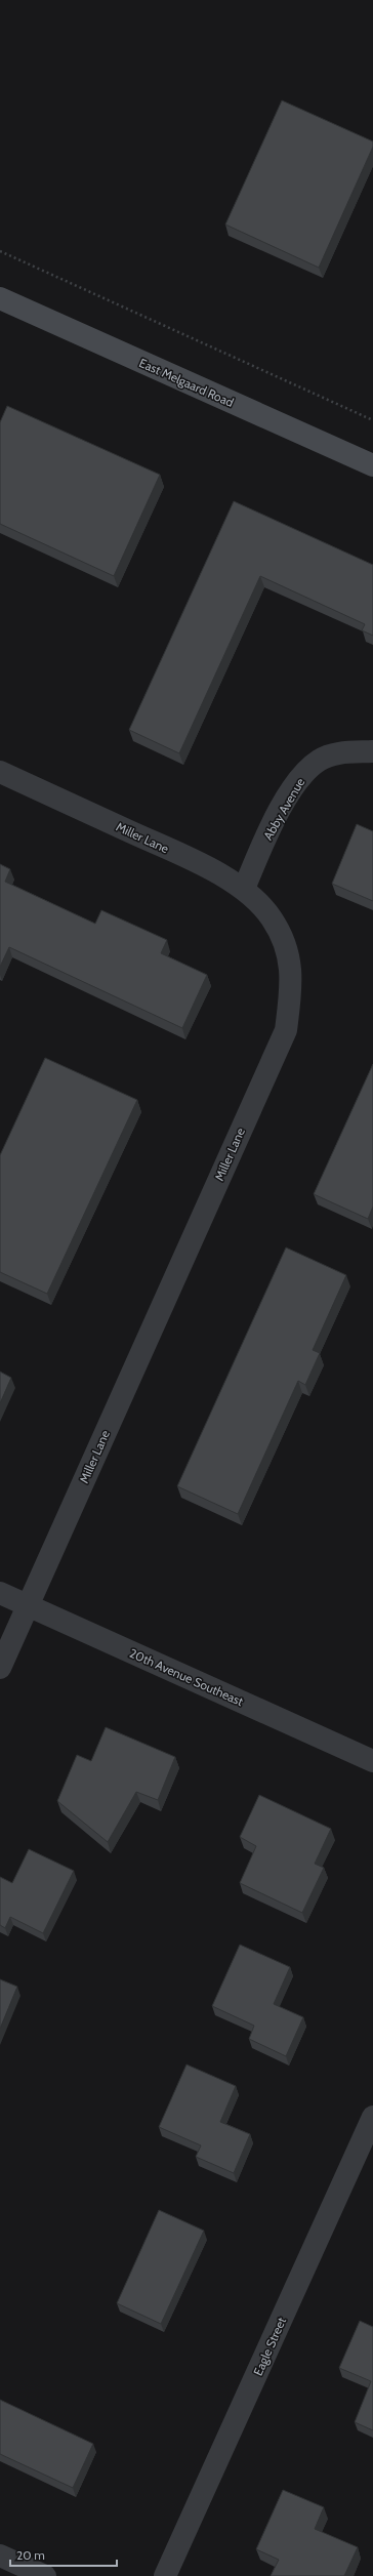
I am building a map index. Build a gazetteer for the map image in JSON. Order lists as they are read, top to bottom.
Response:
{
  "streets": {
    "main road": ["East Melgaard Road"],
    "street": [
      "Abby Avenue",
      "Miller Lane",
      "20th Avenue Southeast",
      "Eagle Street"
    ]
  },
  "crossings": [
    ["Abby Avenue", "Miller Lane"],
    ["Miller Lane", "20th Avenue Southeast"]
  ],
  "scale_bar": "20 m"
}
